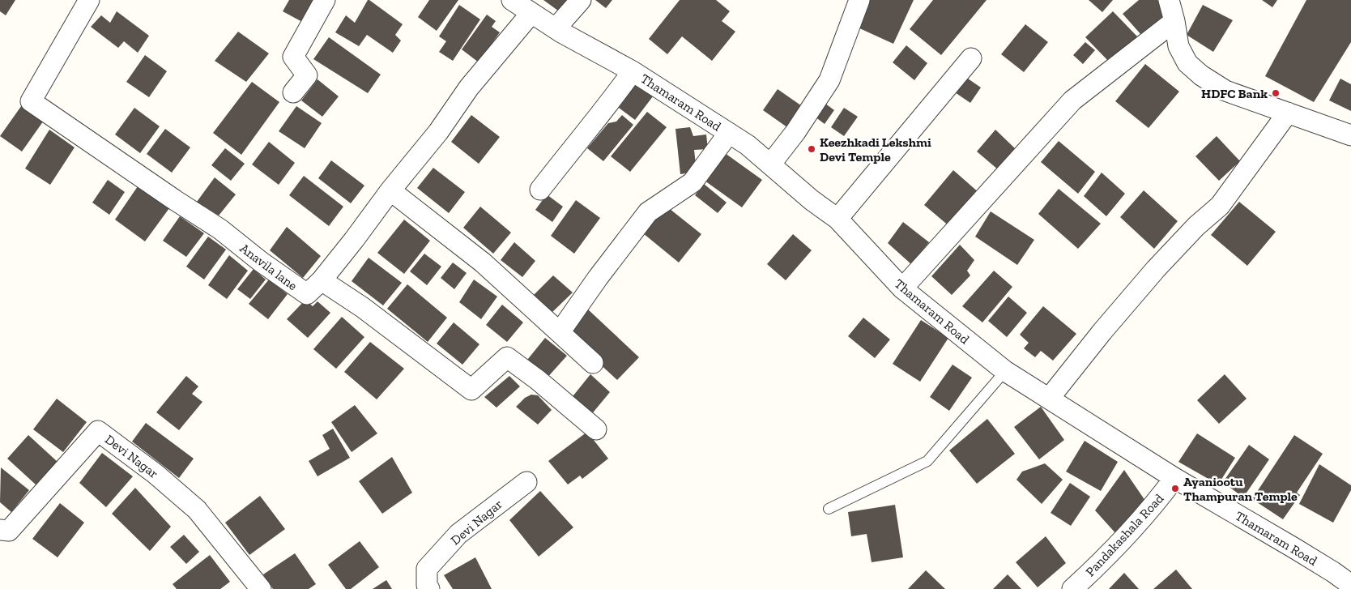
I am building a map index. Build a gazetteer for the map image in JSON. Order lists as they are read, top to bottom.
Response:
{
  "streets": {
    "street": [
      "Thamaram Road",
      "Anavila lane",
      "Devi Nagar",
      "Pandakashala Road"
    ]
  },
  "crossings": [
    ["Thamaram Road", "Anavila lane"],
    ["Thamaram Road", "Pandakashala Road"]
  ],
  "places": ["HDFC Bank", "Keezhkadi Lekshmi Devi Temple", "Ayaniootu Thampuran Temple"]
}
